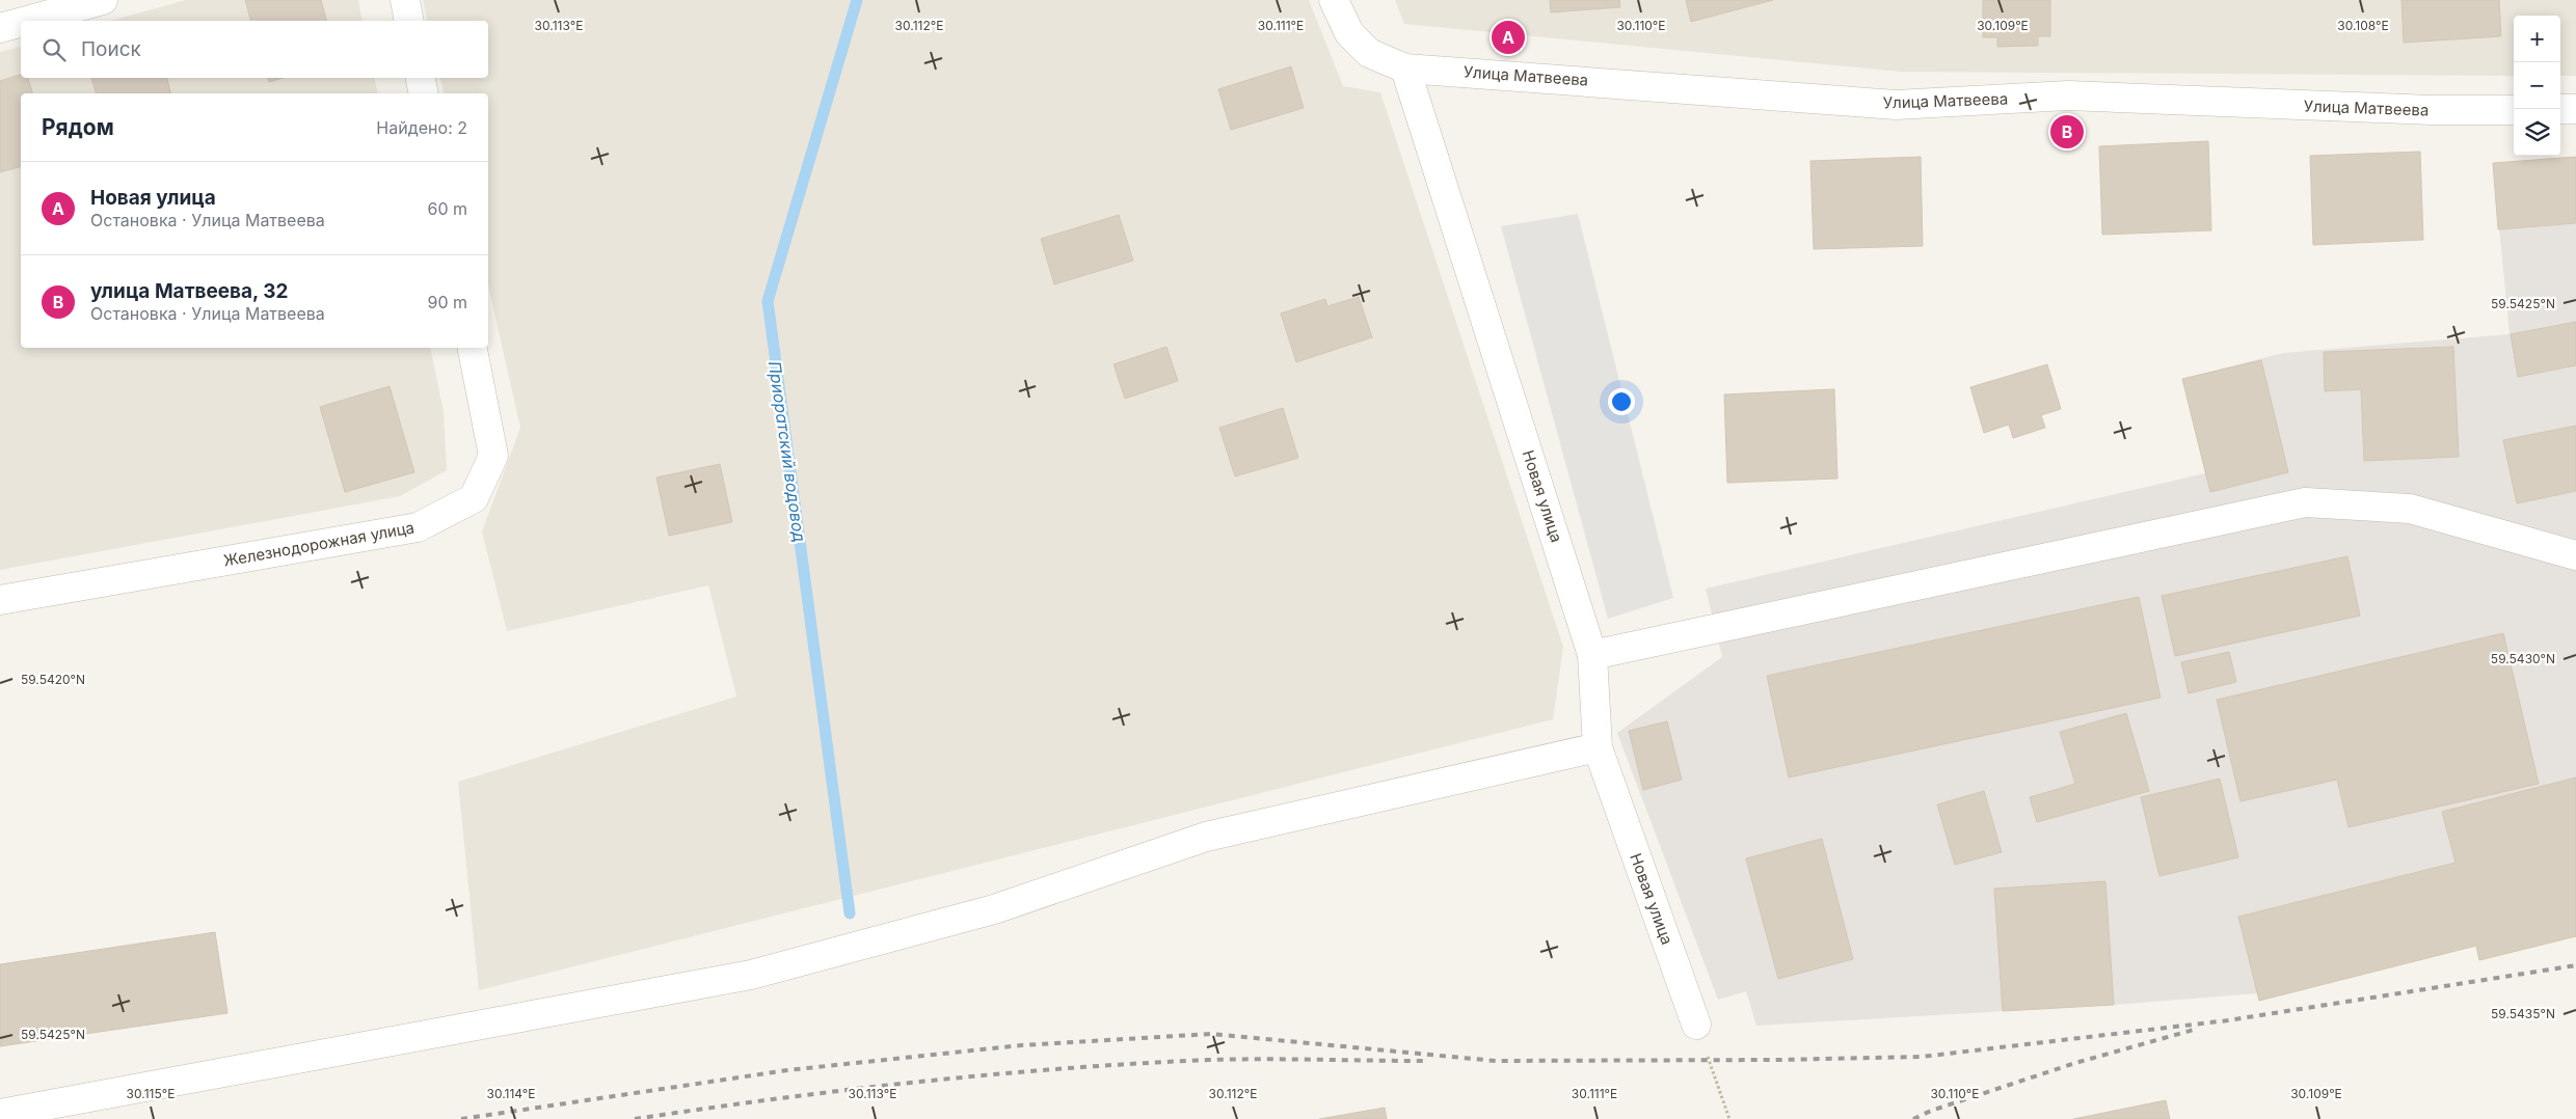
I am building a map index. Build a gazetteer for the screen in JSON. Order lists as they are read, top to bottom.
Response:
{
  "streets": {
    "street": ["Улица Матвеева", "Новая улица", "Железнодорожная улица"]
  },
  "crossings": [
    ["Улица Матвеева", "Новая улица"]
  ],
  "water": ["Приоратский водовод"],
  "page": {
    "map_buttons": ["+", "−"],
    "pins": ["A", "B"],
    "search": "Поиск",
    "heading": ["Рядом", "Найдено: 2"],
    "list": [
      {
        "mark": "A",
        "name": "Новая улица",
        "note": "Остановка · Улица Матвеева",
        "value": "60 m"
      },
      {
        "mark": "B",
        "name": "улица Матвеева, 32",
        "note": "Остановка · Улица Матвеева",
        "value": "90 m"
      }
    ]
  },
  "coordinates": [
    "30.113°E",
    "30.112°E",
    "30.111°E",
    "30.110°E",
    "30.109°E",
    "30.108°E",
    "59.5425°N",
    "59.5430°N",
    "59.5420°N",
    "59.5435°N",
    "30.115°E",
    "30.114°E"
  ]
}
